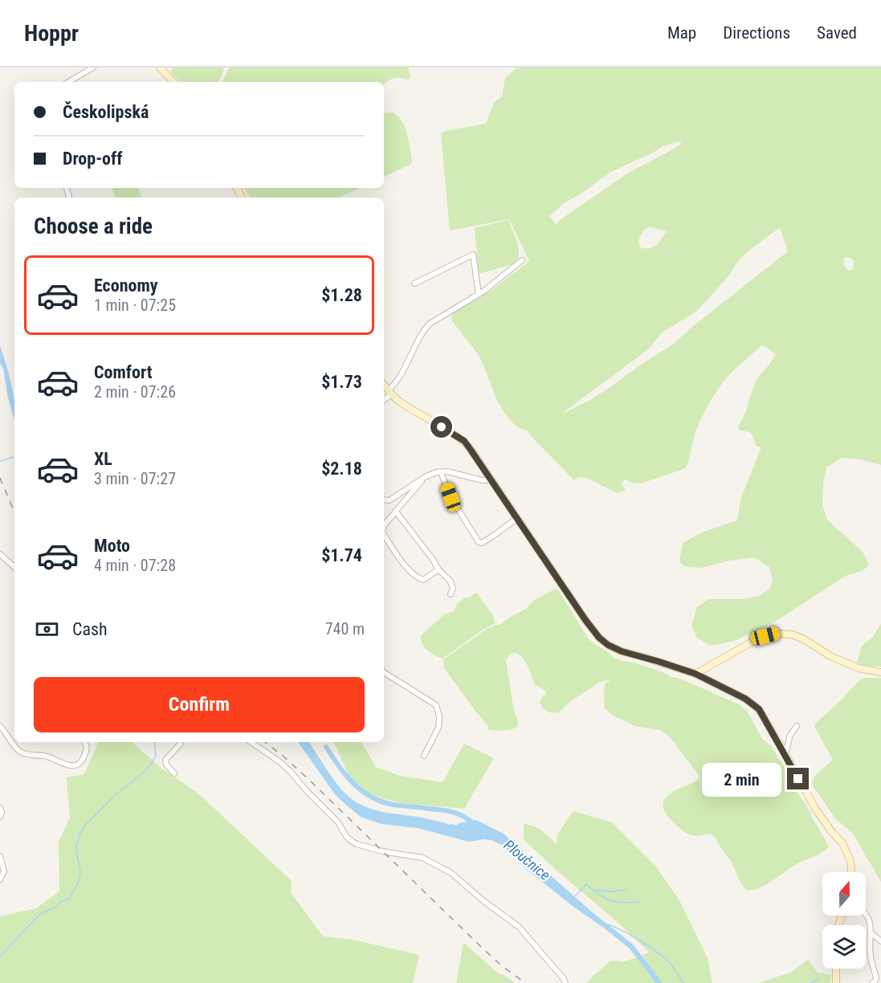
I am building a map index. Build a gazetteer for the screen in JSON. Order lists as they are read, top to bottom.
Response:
{
  "water": ["Ploučnice"],
  "north": "top",
  "page": {
    "header": "Hoppr",
    "nav": ["Map", "Directions", "Saved"],
    "banner": ["Českolipská", "Drop-off"],
    "heading": "Choose a ride",
    "list": [
      {
        "name": "Economy",
        "note": "1 min · 07:25",
        "value": "$1.28"
      },
      {
        "name": "Comfort",
        "note": "2 min · 07:26",
        "value": "$1.73"
      },
      {
        "name": "XL",
        "note": "3 min · 07:27",
        "value": "$2.18"
      },
      {
        "name": "Moto",
        "note": "4 min · 07:28",
        "value": "$1.74"
      }
    ],
    "pay": ["Cash", "740 m"],
    "buttons": "Confirm",
    "bubble": "2 min"
  }
}
